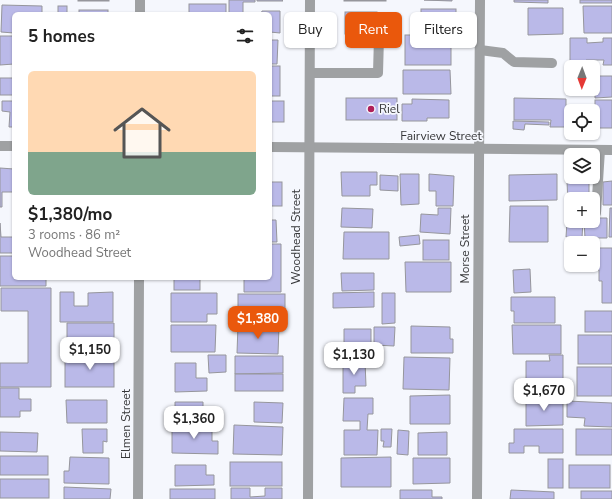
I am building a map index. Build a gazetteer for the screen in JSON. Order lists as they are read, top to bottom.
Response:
{
  "streets": {
    "street": [
      "Fairview Street",
      "Woodhead Street",
      "Morse Street",
      "Elmen Street"
    ]
  },
  "crossings": [
    ["Fairview Street", "Woodhead Street"],
    ["Fairview Street", "Morse Street"]
  ],
  "places": ["Riel"],
  "north": "bottom",
  "page": {
    "chip": ["Buy", "Rent", "Filters"],
    "heading": "5 homes",
    "map_buttons": ["+", "−"],
    "list": [
      {
        "name": "$1,380/mo",
        "note": "3 rooms · 86 m² · Woodhead Street"
      }
    ],
    "price": [
      "$1,380",
      "$1,150",
      "$1,130",
      "$1,670",
      "$1,360"
    ]
  }
}
